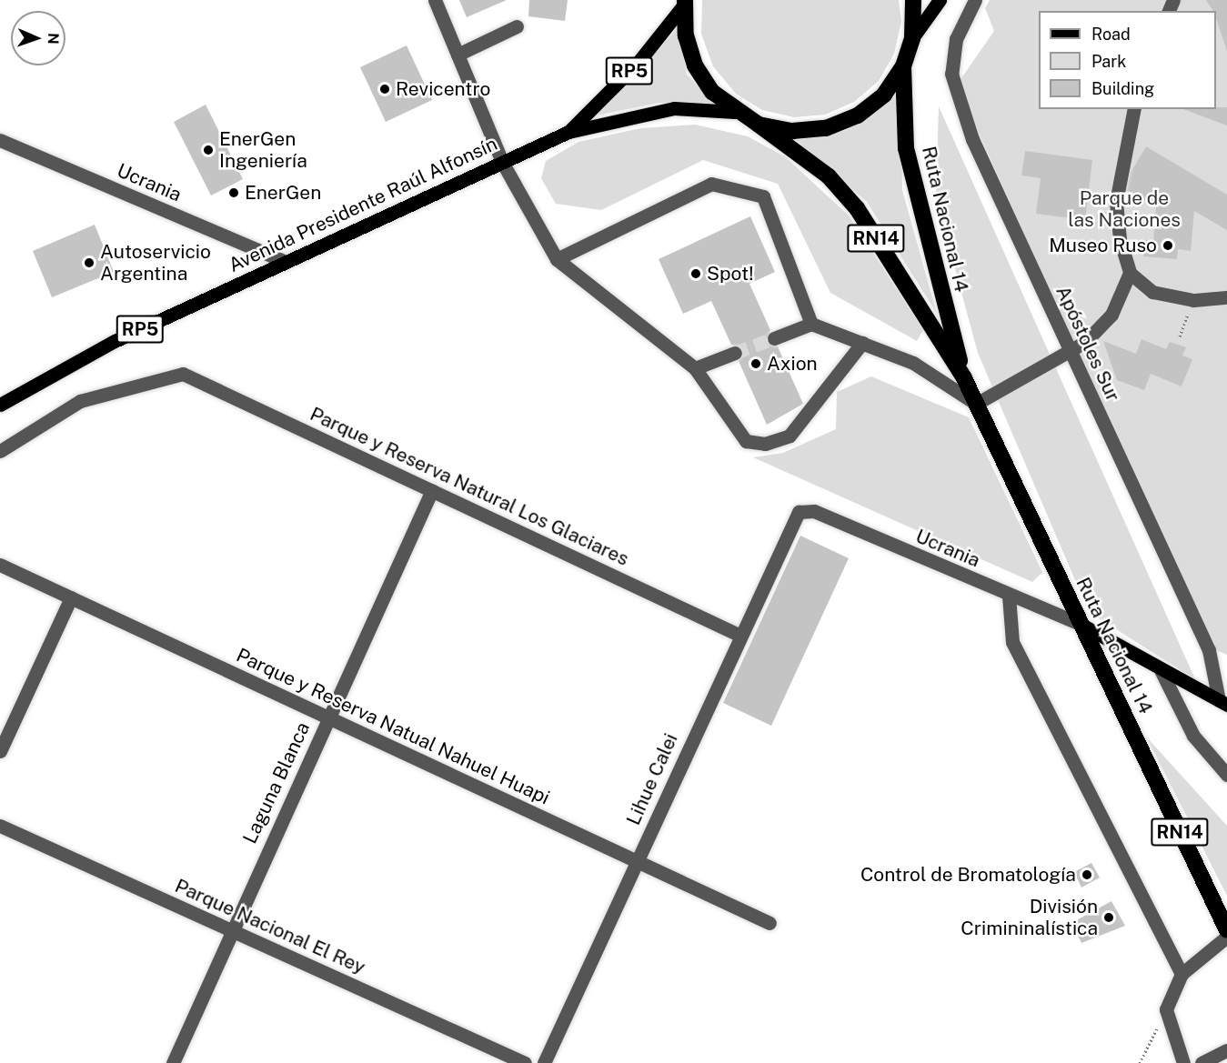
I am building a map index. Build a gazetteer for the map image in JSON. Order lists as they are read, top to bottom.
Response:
{
  "streets": {
    "highway": ["Ruta Nacional 14", "RN14"],
    "main road": ["RP5", "Avenida Presidente Raúl Alfonsín"],
    "street": [
      "Ucrania",
      "Apóstoles Sur",
      "Parque y Reserva Natural Los Glaciares",
      "Parque y Reserva Natual Nahuel Huapi",
      "Lihue Calei",
      "Laguna Blanca",
      "Parque Nacional El Rey"
    ]
  },
  "crossings": [
    ["Ucrania", "Avenida Presidente Raúl Alfonsín"],
    ["Ucrania", "Ruta Nacional 14"],
    ["Ucrania", "Lihue Calei"],
    ["Avenida Presidente Raúl Alfonsín", "RN14"],
    ["Ruta Nacional 14", "RN14"],
    ["Parque y Reserva Natural Los Glaciares", "Lihue Calei"],
    ["Parque y Reserva Natural Los Glaciares", "Laguna Blanca"],
    ["Parque y Reserva Natual Nahuel Huapi", "Lihue Calei"],
    ["Parque y Reserva Natual Nahuel Huapi", "Laguna Blanca"],
    ["Laguna Blanca", "Parque Nacional El Rey"]
  ],
  "parks": ["Parque de las Naciones"],
  "places": [
    "Revicentro",
    "EnerGen Ingeniería",
    "EnerGen",
    "Museo Ruso",
    "Autoservicio Argentina",
    "Spot!",
    "Axion",
    "Control de Bromatología",
    "División Crimininalística"
  ],
  "legend": ["Road", "Park", "Building"],
  "north": "right"
}
